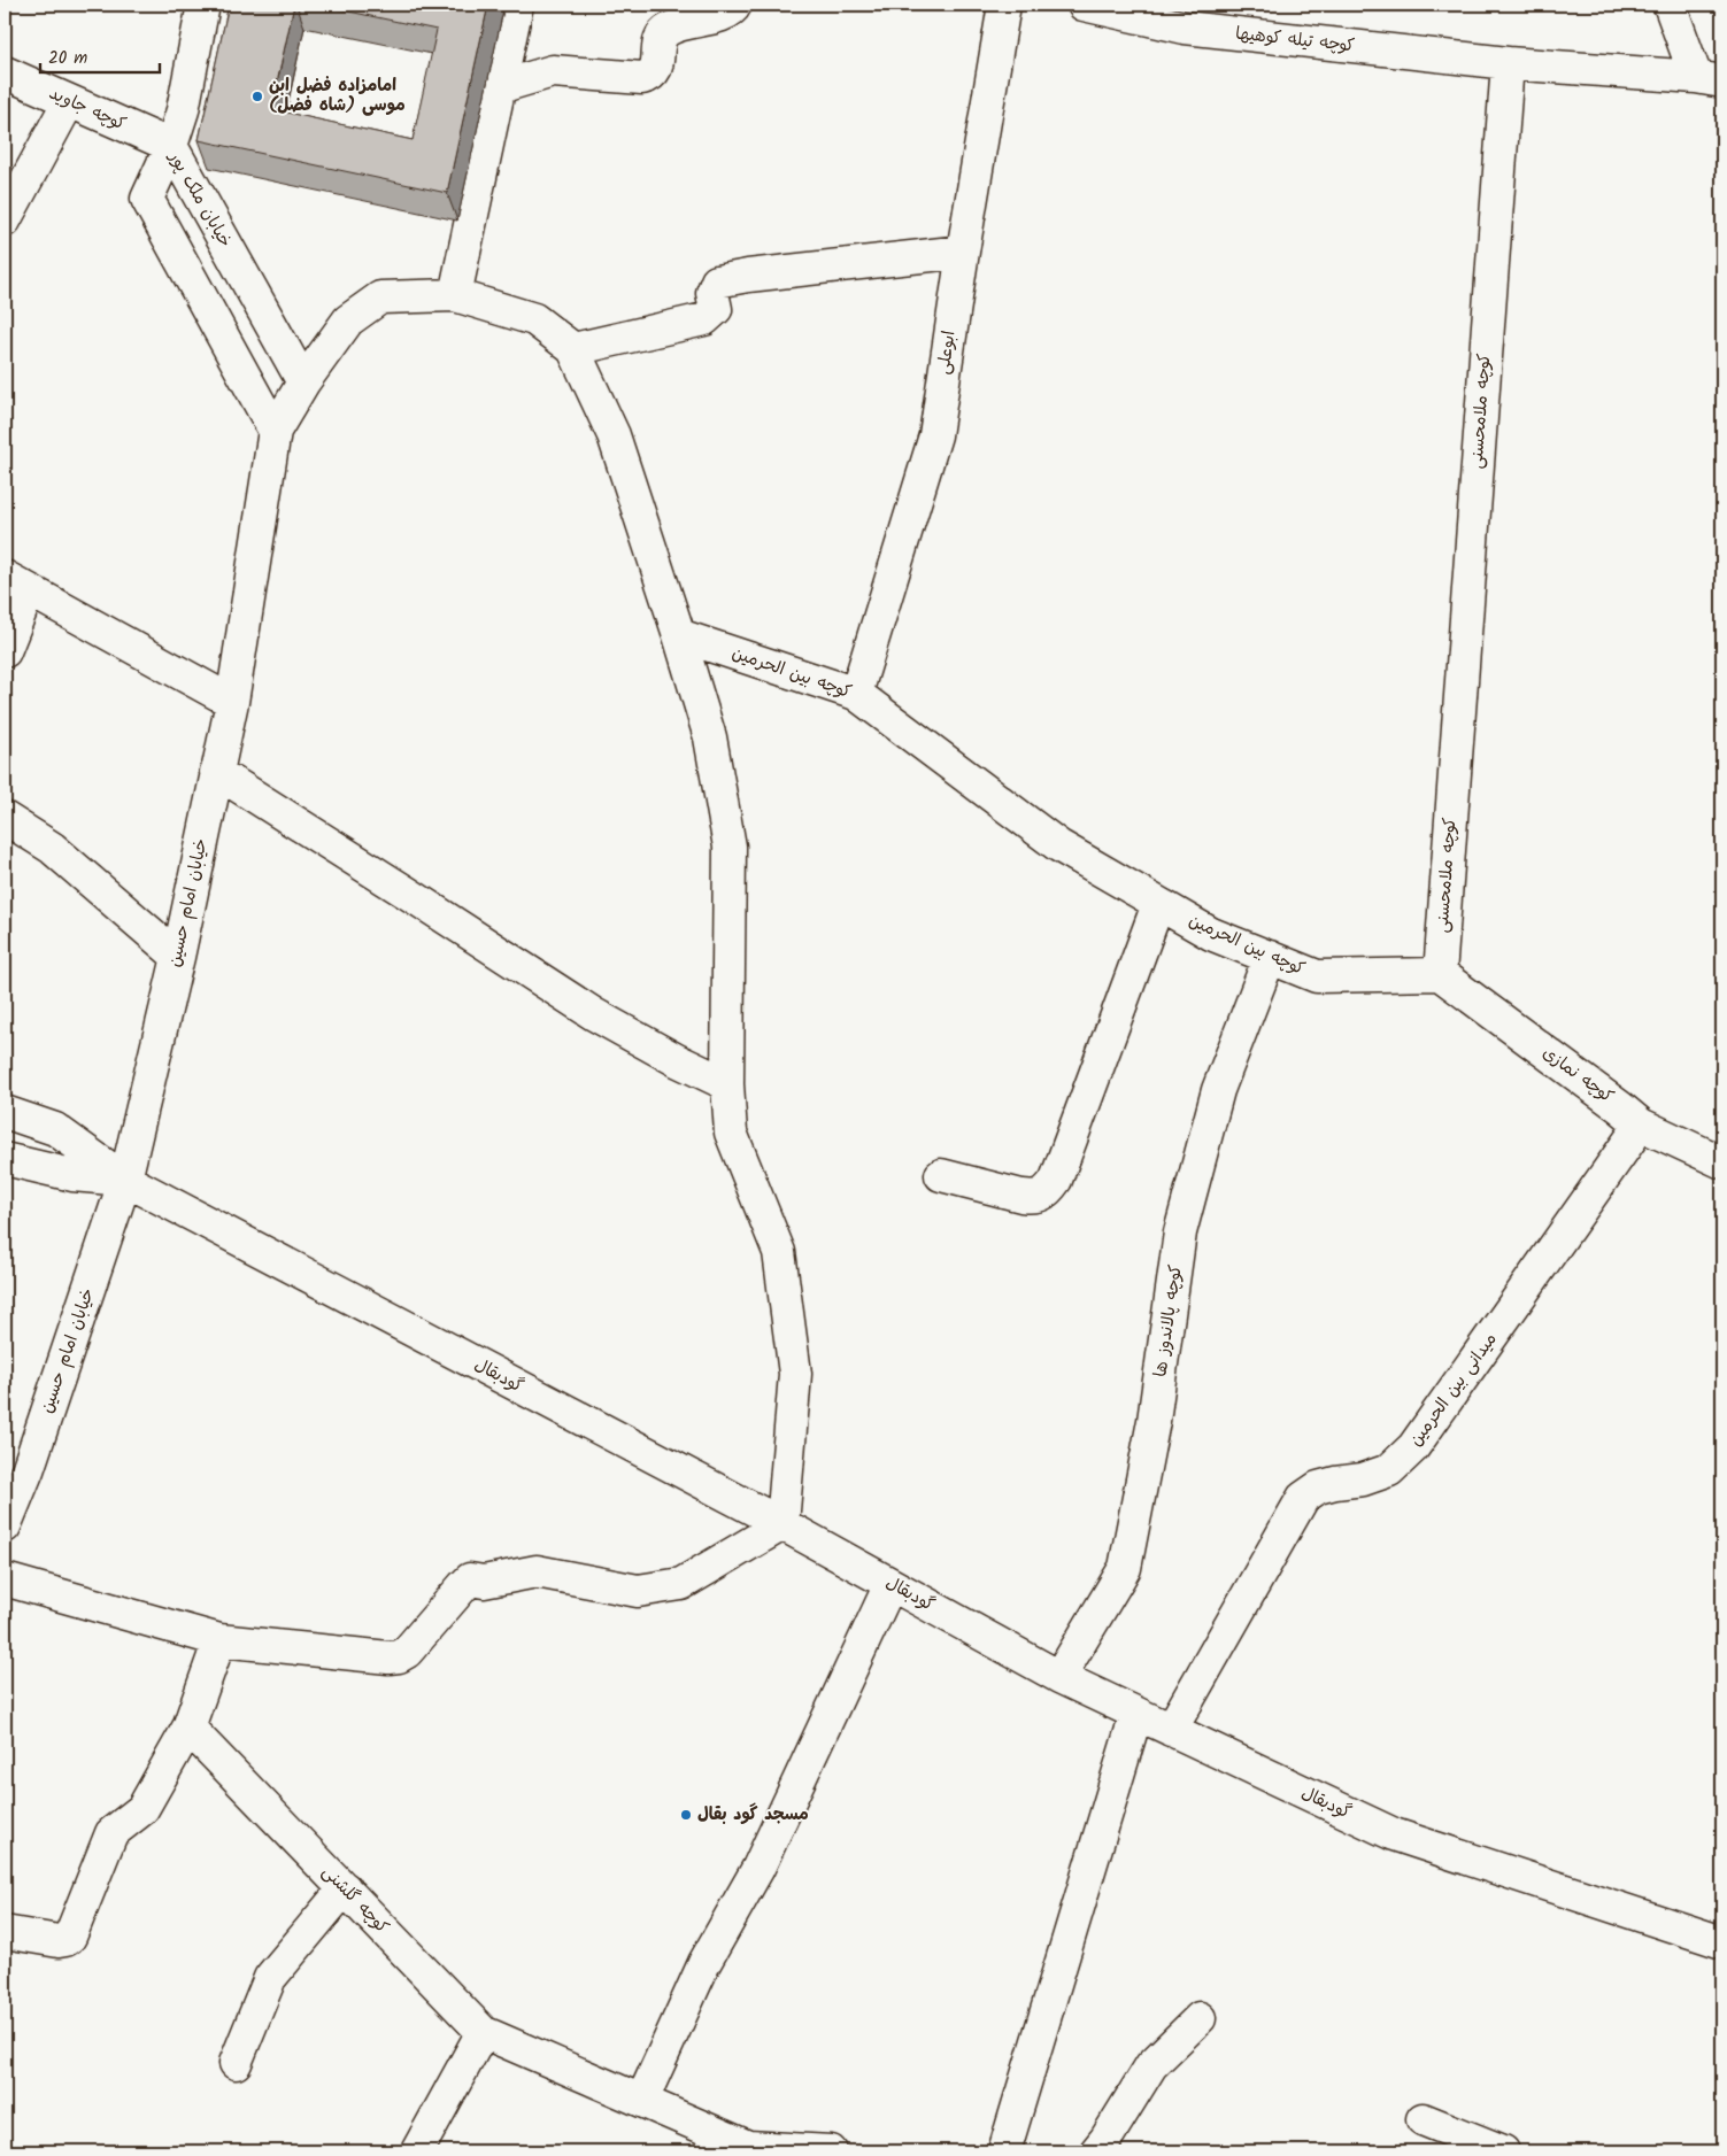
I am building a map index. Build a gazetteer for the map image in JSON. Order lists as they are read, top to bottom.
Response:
{
  "streets": {
    "street": [
      "کوچه تیله کوهیها",
      "کوچه جاوید",
      "خیابان ملک پور",
      "ابوعلی",
      "کوچه ملامحسنی",
      "کوچه بین الحرمین",
      "خیابان امام حسین",
      "کوچه نمازی",
      "کوچه پالاندوز ها",
      "گودبقال",
      "میدانی بین الحرمین",
      "کوچه گلشنی"
    ]
  },
  "crossings": [
    ["کوچه تیله کوهیها", "کوچه ملامحسنی"],
    ["کوچه جاوید", "خیابان ملک پور"],
    ["خیابان ملک پور", "خیابان امام حسین"],
    ["ابوعلی", "کوچه بین الحرمین"],
    ["کوچه ملامحسنی", "کوچه بین الحرمین"],
    ["کوچه ملامحسنی", "کوچه نمازی"],
    ["کوچه بین الحرمین", "کوچه نمازی"],
    ["کوچه بین الحرمین", "کوچه پالاندوز ها"],
    ["خیابان امام حسین", "گودبقال"],
    ["کوچه نمازی", "میدانی بین الحرمین"],
    ["کوچه پالاندوز ها", "گودبقال"],
    ["گودبقال", "میدانی بین الحرمین"]
  ],
  "places": ["امامزاده فضل ابن موسی (شاه فضل)", "مسجد گود بقال"],
  "scale_bar": "20 m"
}
